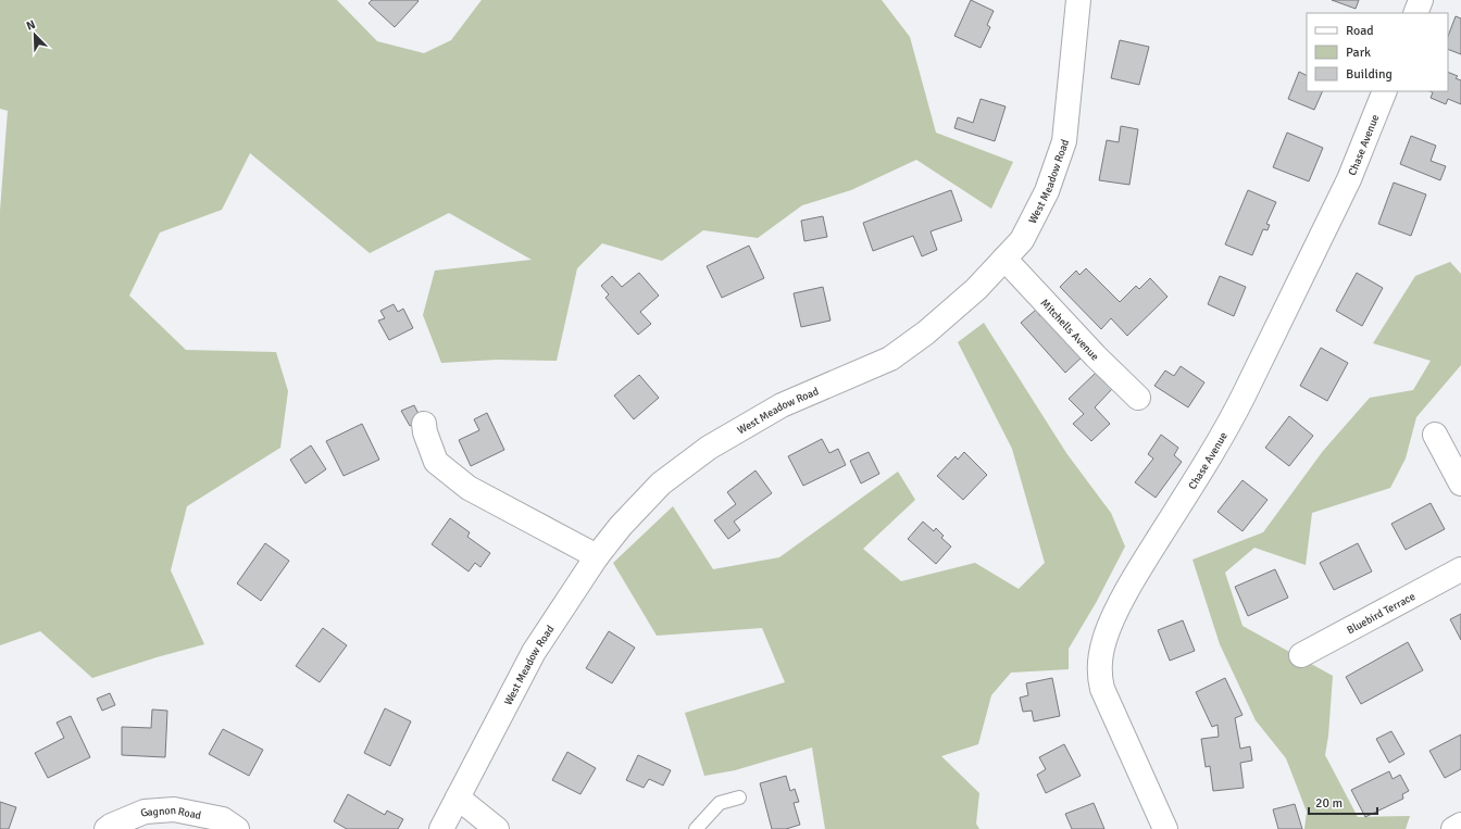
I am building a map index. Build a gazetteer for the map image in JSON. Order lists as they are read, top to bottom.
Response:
{
  "streets": {
    "street": [
      "Chase Avenue",
      "West Meadow Road",
      "Mitchells Avenue",
      "Bluebird Terrace",
      "Gagnon Road"
    ]
  },
  "crossings": [
    ["West Meadow Road", "Mitchells Avenue"]
  ],
  "legend": ["Road", "Park", "Building"],
  "scale_bar": "20 m",
  "north": "top left"
}
